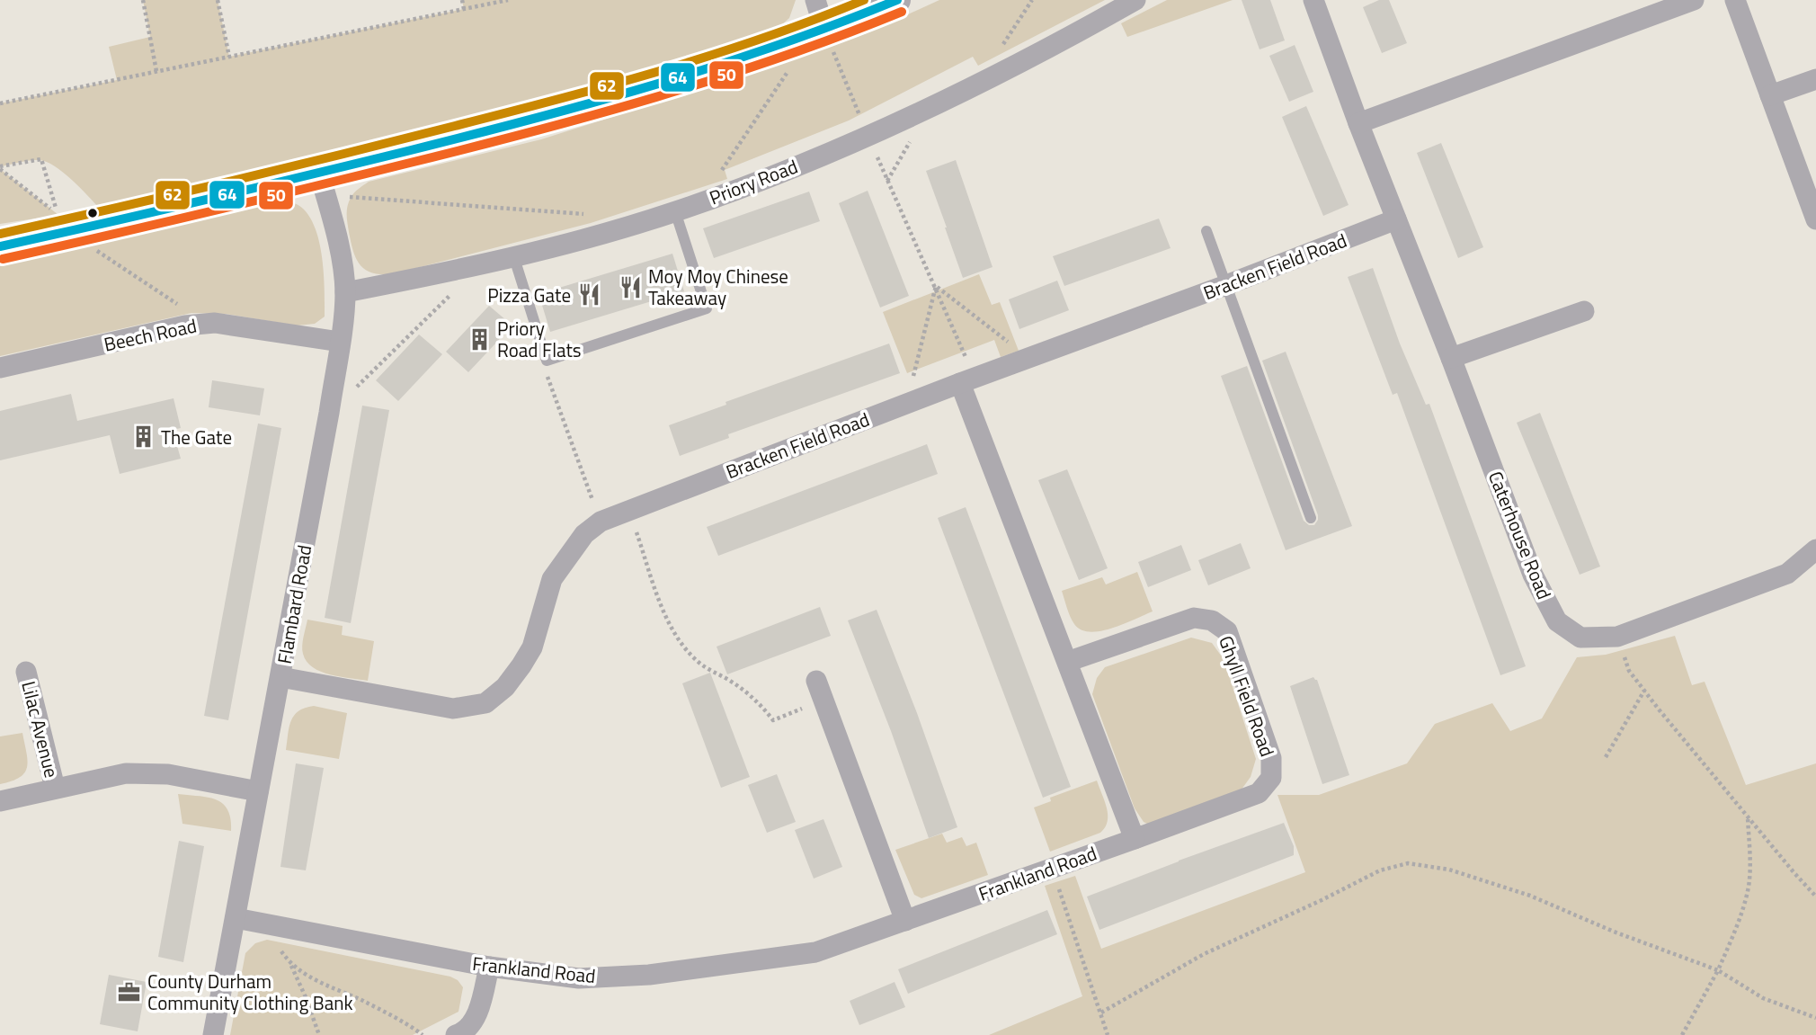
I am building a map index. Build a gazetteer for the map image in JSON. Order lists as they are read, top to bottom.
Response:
{
  "streets": {
    "street": [
      "Priory Road",
      "Bracken Field Road",
      "Beech Road",
      "Caterhouse Road",
      "Flambard Road",
      "Ghyll Field Road",
      "Lilac Avenue",
      "Frankland Road"
    ]
  },
  "crossings": [
    ["Priory Road", "Flambard Road"],
    ["Bracken Field Road", "Caterhouse Road"],
    ["Bracken Field Road", "Flambard Road"],
    ["Beech Road", "Flambard Road"],
    ["Flambard Road", "Lilac Avenue"],
    ["Flambard Road", "Frankland Road"],
    ["Ghyll Field Road", "Frankland Road"]
  ],
  "places": {
    "restaurant": ["Moy Moy Chinese Takeaway", "Pizza Gate"],
    "building": ["Priory Road Flats", "The Gate"],
    "office": ["County Durham Community Clothing Bank"]
  },
  "lines": ["transit line 64", "transit line 62", "transit line 50"]
}
